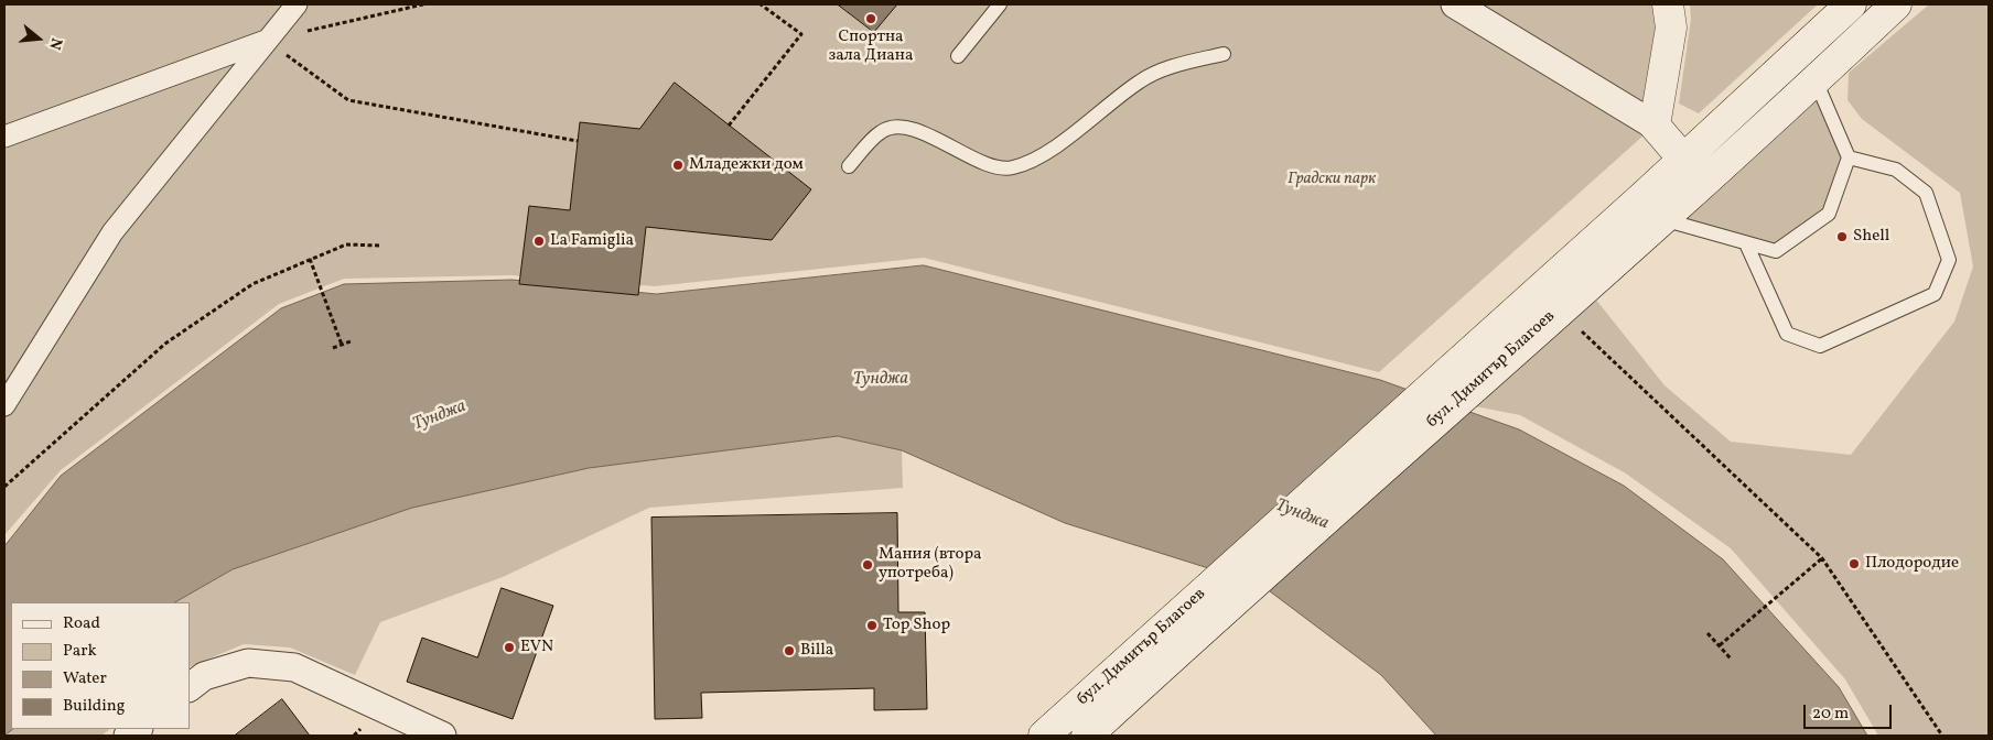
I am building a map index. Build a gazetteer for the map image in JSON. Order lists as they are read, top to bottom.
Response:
{
  "streets": {
    "main road": ["бул. Димитър Благоев"]
  },
  "water": ["Тунджа"],
  "parks": ["Градски парк"],
  "places": [
    "Спортна зала Диана",
    "Младежки дом",
    "Shell",
    "La Famiglia",
    "Плодородие",
    "Мания (втора употреба)",
    "Top Shop",
    "EVN",
    "Billa"
  ],
  "legend": [
    "Road",
    "Park",
    "Water",
    "Building"
  ],
  "scale_bar": "20 m",
  "north": "right"
}
